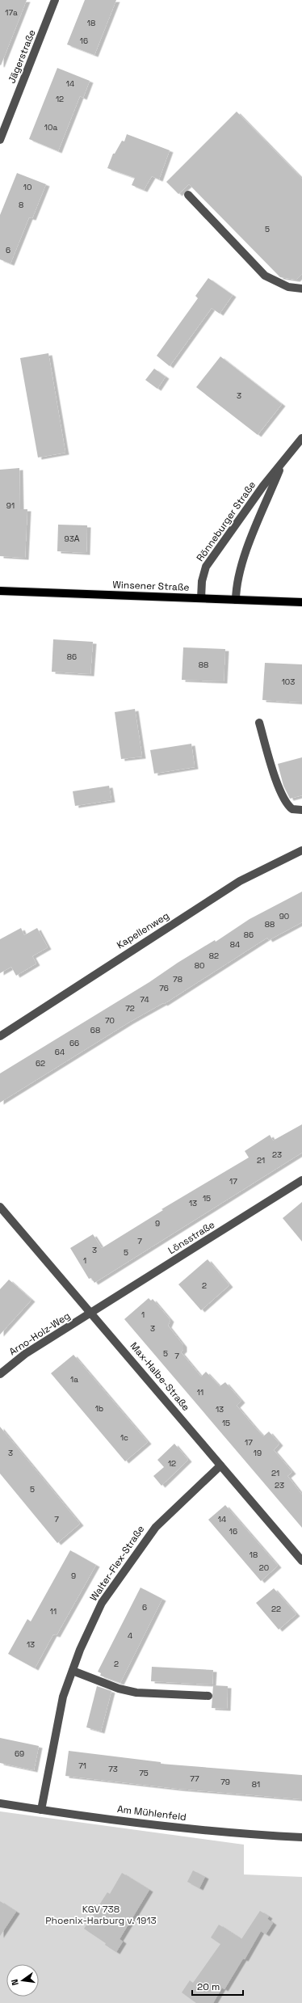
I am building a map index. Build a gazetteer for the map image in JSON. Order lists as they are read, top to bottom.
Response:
{
  "streets": {
    "main road": ["Winsener Straße"],
    "street": [
      "Jägerstraße",
      "Rönneburger Straße",
      "Kapellenweg",
      "Lönsstraße",
      "Arno-Holz-Weg",
      "Max-Halbe-Straße",
      "Walter-Flex-Straße",
      "Am Mühlenfeld"
    ]
  },
  "crossings": [
    ["Rönneburger Straße", "Winsener Straße"],
    ["Lönsstraße", "Arno-Holz-Weg"],
    ["Lönsstraße", "Max-Halbe-Straße"],
    ["Arno-Holz-Weg", "Max-Halbe-Straße"],
    ["Max-Halbe-Straße", "Walter-Flex-Straße"],
    ["Walter-Flex-Straße", "Am Mühlenfeld"]
  ],
  "parks": ["KGV 738 Phoenix-Harburg v. 1913"],
  "house_numbers": [
    "17a",
    "18",
    "16",
    "14",
    "12",
    "10a",
    "10",
    "8",
    "5",
    "6",
    "3",
    "91",
    "93А",
    "86",
    "88",
    "103",
    "90",
    "88",
    "86",
    "84",
    "82",
    "80",
    "78",
    "76",
    "74",
    "72",
    "70",
    "68",
    "66",
    "64",
    "62",
    "23",
    "21",
    "17",
    "15",
    "13",
    "9",
    "7",
    "3",
    "5",
    "1",
    "2",
    "1",
    "3",
    "5",
    "7",
    "1a",
    "11",
    "1b",
    "13",
    "15",
    "1c",
    "17",
    "3",
    "19",
    "12",
    "21",
    "23",
    "5",
    "7",
    "14",
    "16",
    "18",
    "20",
    "9",
    "6",
    "22",
    "11",
    "4",
    "13",
    "2",
    "69",
    "71",
    "73",
    "75",
    "77",
    "79",
    "81"
  ],
  "scale_bar": "20 m",
  "north": "left"
}
